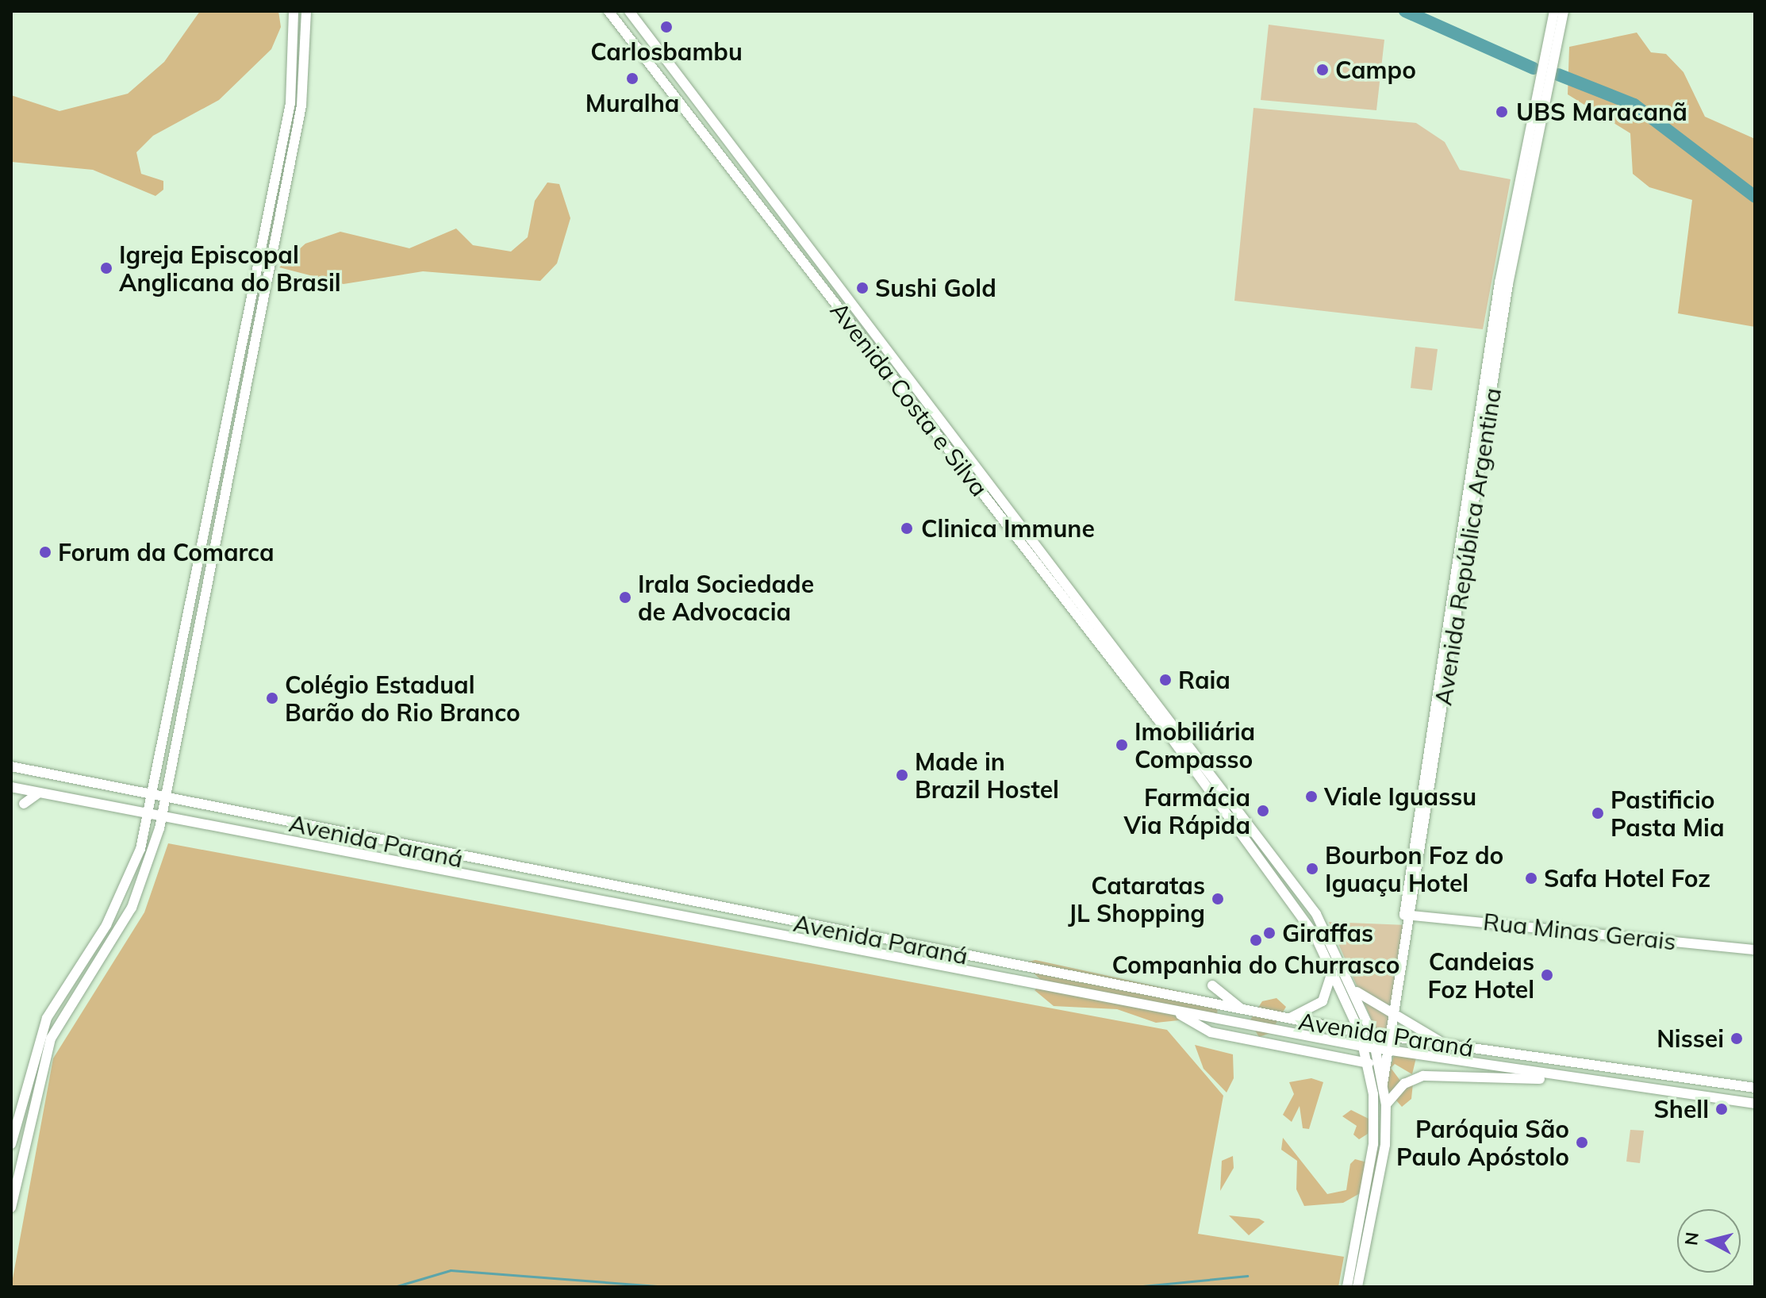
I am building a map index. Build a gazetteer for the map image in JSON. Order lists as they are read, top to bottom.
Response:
{
  "streets": {
    "main road": [
      "Avenida Costa e Silva",
      "Avenida República Argentina",
      "Avenida Paraná",
      "Rua Minas Gerais"
    ]
  },
  "crossings": [
    ["Avenida Costa e Silva", "Avenida República Argentina"],
    ["Avenida Costa e Silva", "Avenida Paraná"],
    ["Avenida República Argentina", "Avenida Paraná"],
    ["Avenida República Argentina", "Rua Minas Gerais"]
  ],
  "places": [
    "Carlosbambu",
    "Campo",
    "Muralha",
    "UBS Maracanã",
    "Igreja Episcopal Anglicana do Brasil",
    "Sushi Gold",
    "Clinica Immune",
    "Forum da Comarca",
    "Irala Sociedade de Advocacia",
    "Raia",
    "Colégio Estadual Barão do Rio Branco",
    "Imobiliária Compasso",
    "Made in Brazil Hostel",
    "Viale Iguassu",
    "Farmácia Via Rápida",
    "Pastificio Pasta Mia",
    "Bourbon Foz do Iguaçu Hotel",
    "Safa Hotel Foz",
    "Cataratas JL Shopping",
    "Giraffas",
    "Companhia do Churrasco",
    "Candeias Foz Hotel",
    "Nissei",
    "Shell",
    "Paróquia São Paulo Apóstolo"
  ],
  "north": "left"
}
